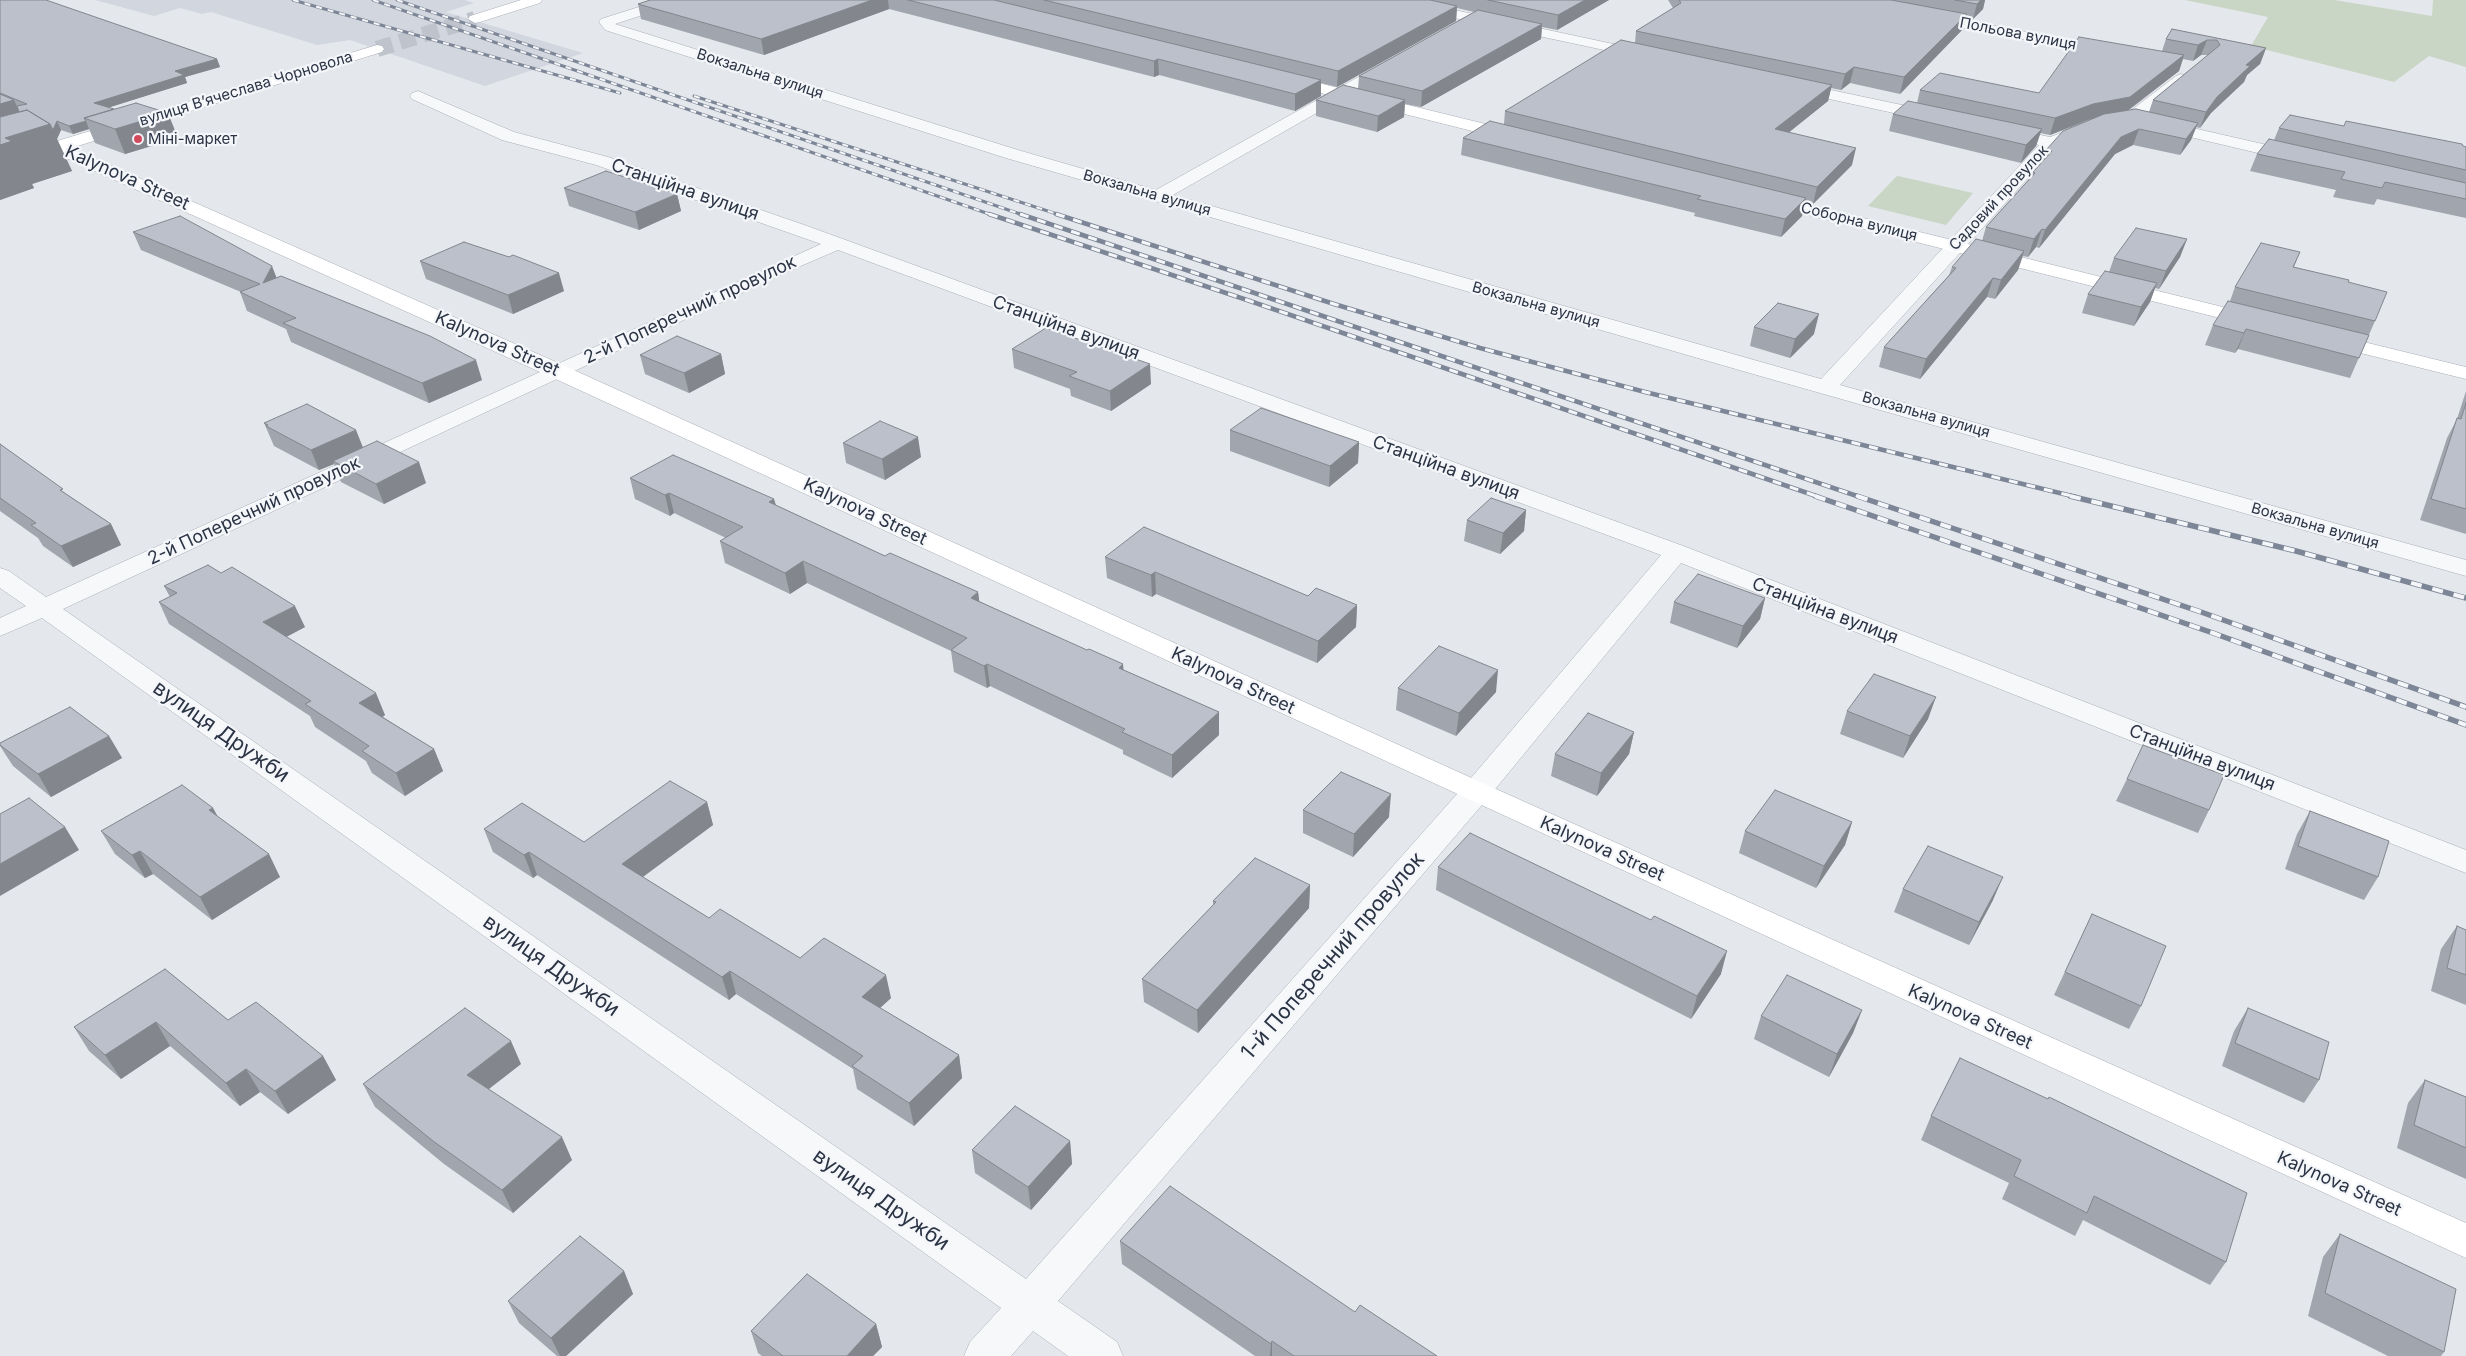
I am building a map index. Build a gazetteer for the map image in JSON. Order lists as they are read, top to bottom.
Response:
{
  "streets": {
    "street": [
      "Польова вулиця",
      "Вокзальна вулиця",
      "вулиця Вʼячеслава Чорновола",
      "Kalynova Street",
      "Станційна вулиця",
      "Садовий провулок",
      "Соборна вулиця",
      "2-й Поперечний провулок",
      "вулиця Дружби",
      "1-й Поперечний провулок"
    ]
  },
  "crossings": [
    ["Вокзальна вулиця", "Садовий провулок"],
    ["вулиця Вʼячеслава Чорновола", "Kalynova Street"],
    ["Kalynova Street", "2-й Поперечний провулок"],
    ["Kalynova Street", "1-й Поперечний провулок"],
    ["Станційна вулиця", "2-й Поперечний провулок"],
    ["Станційна вулиця", "1-й Поперечний провулок"],
    ["Садовий провулок", "Соборна вулиця"],
    ["2-й Поперечний провулок", "вулиця Дружби"],
    ["вулиця Дружби", "1-й Поперечний провулок"]
  ],
  "places": ["Міні-маркет"]
}
